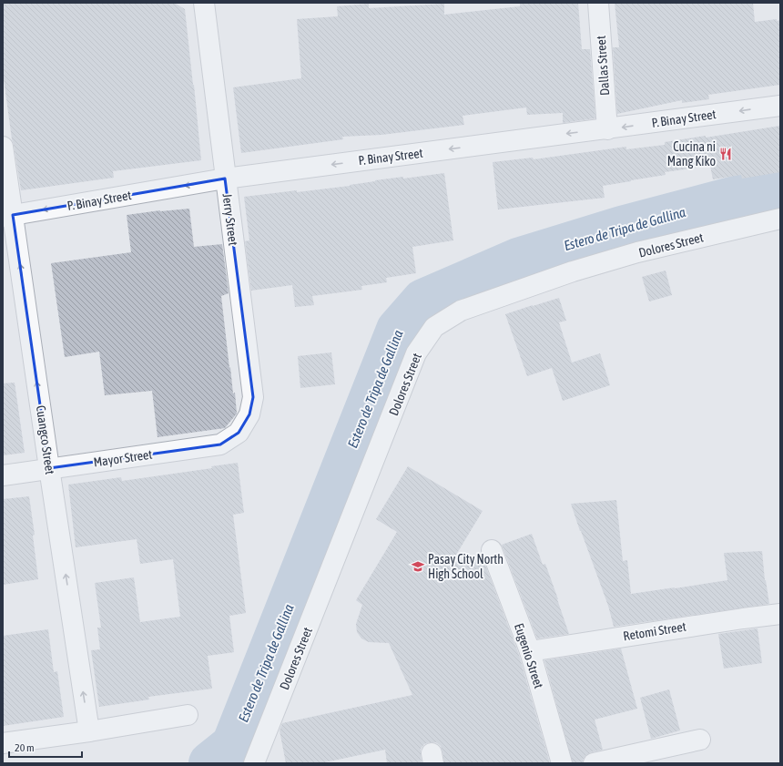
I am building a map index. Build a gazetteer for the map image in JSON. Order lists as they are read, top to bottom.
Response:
{
  "streets": {
    "street": [
      "Dallas Street",
      "P. Binay Street",
      "Jerry Street",
      "Dolores Street",
      "Cuangco Street",
      "Mayor Street",
      "Retomi Street",
      "Eugenio Street"
    ]
  },
  "crossings": [
    ["Dallas Street", "P. Binay Street"],
    ["P. Binay Street", "Jerry Street"],
    ["P. Binay Street", "Cuangco Street"],
    ["Jerry Street", "Mayor Street"],
    ["Cuangco Street", "Mayor Street"],
    ["Retomi Street", "Eugenio Street"]
  ],
  "one_way": ["P. Binay Street", "Cuangco Street"],
  "water": ["Estero de Tripa de Gallina"],
  "places": {
    "restaurant": ["Cucina ni Mang Kiko"],
    "school or university": ["Pasay City North High School"]
  },
  "scale_bar": "20 m"
}
